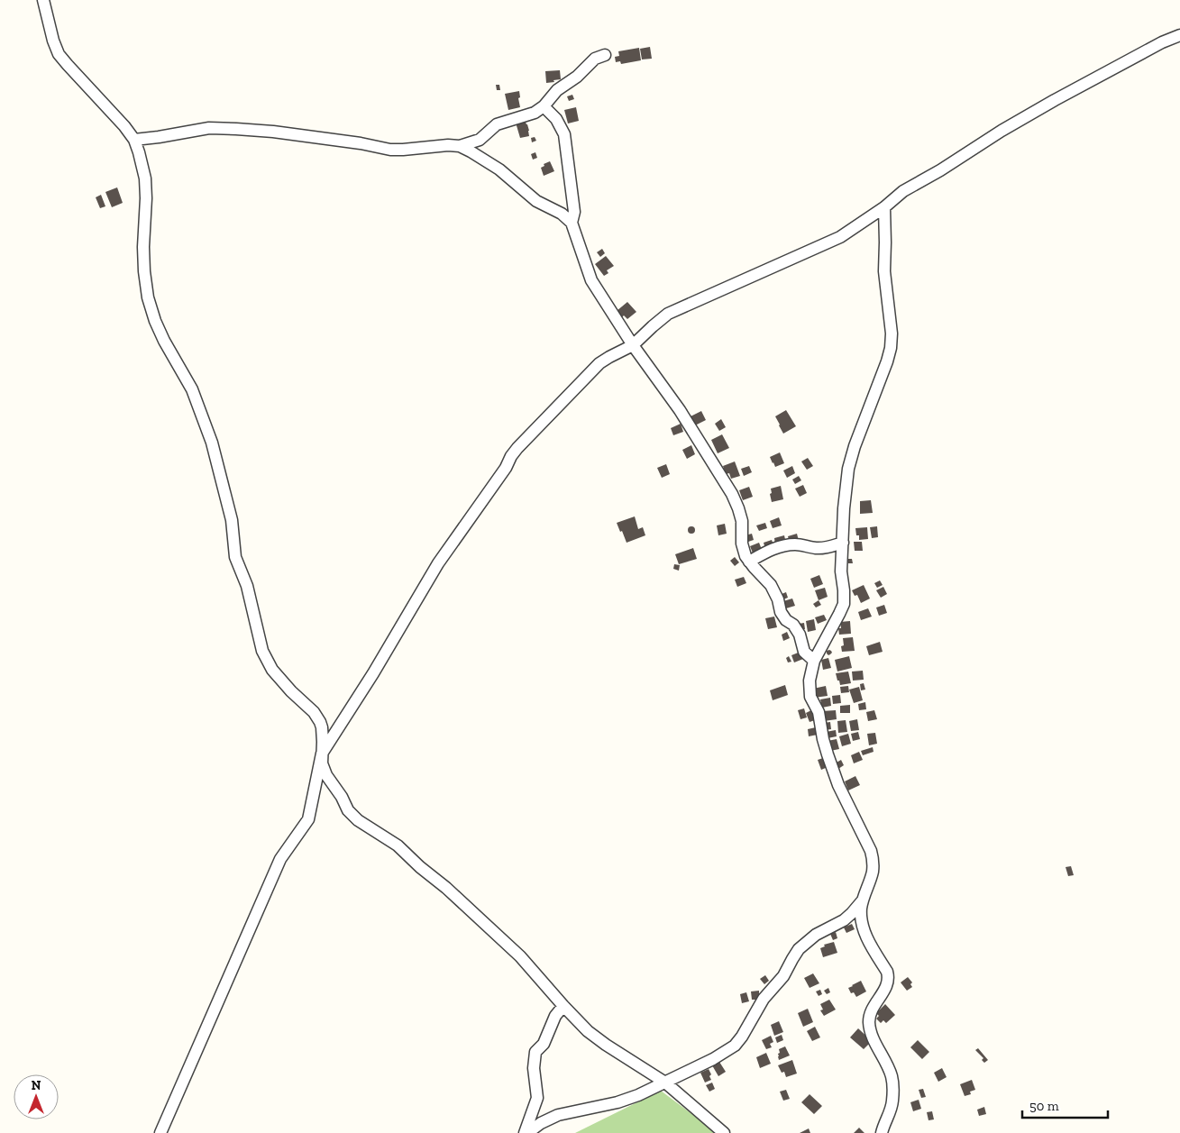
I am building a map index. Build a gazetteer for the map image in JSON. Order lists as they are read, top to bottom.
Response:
{
  "scale_bar": "50 m",
  "north": "top"
}
